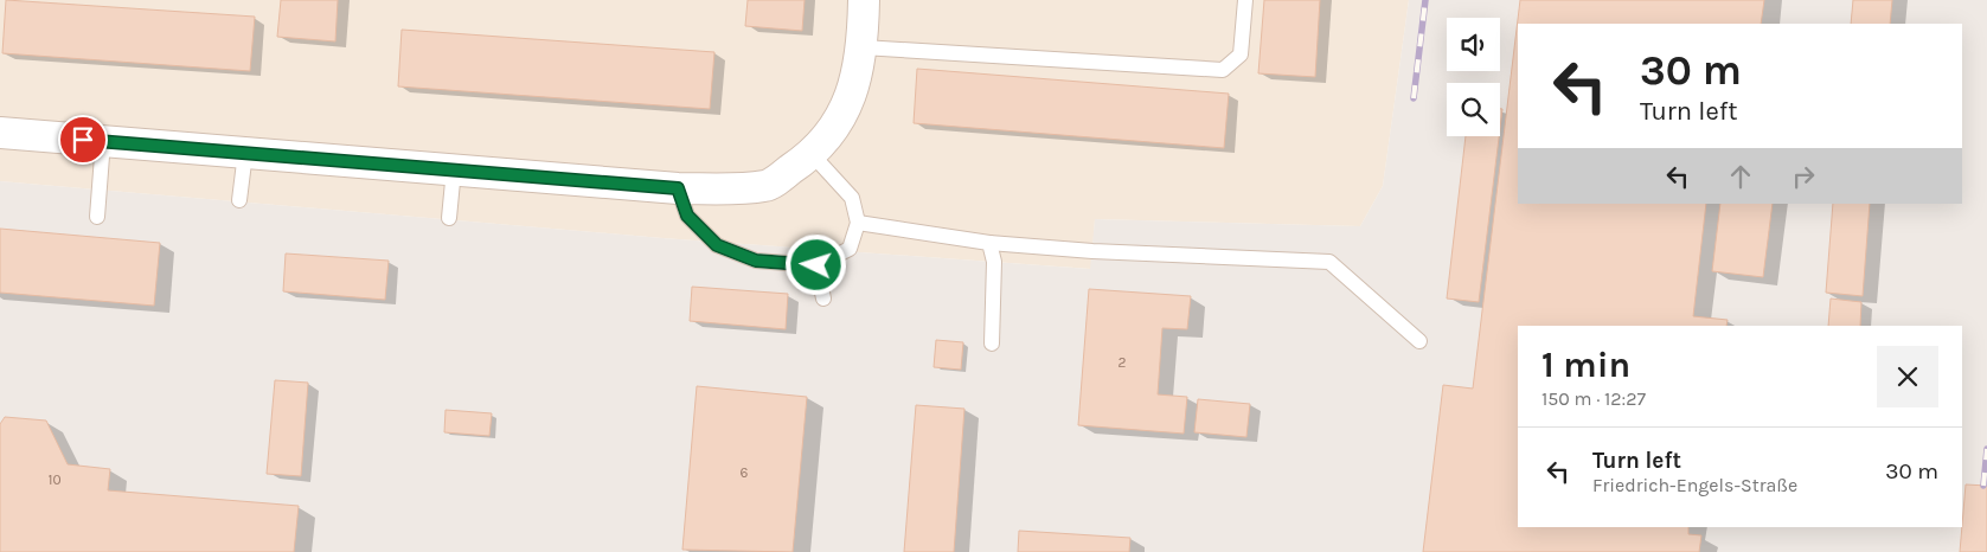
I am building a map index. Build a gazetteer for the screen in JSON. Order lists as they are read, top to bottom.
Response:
{
  "house_numbers": ["2", "6", "10"],
  "page": {
    "turn": ["30 m", "Turn left"],
    "heading": ["1 min", "150 m · 12:27"],
    "list": [
      {
        "name": "Turn left",
        "note": "Friedrich-Engels-Straße",
        "value": "30 m"
      }
    ]
  }
}
